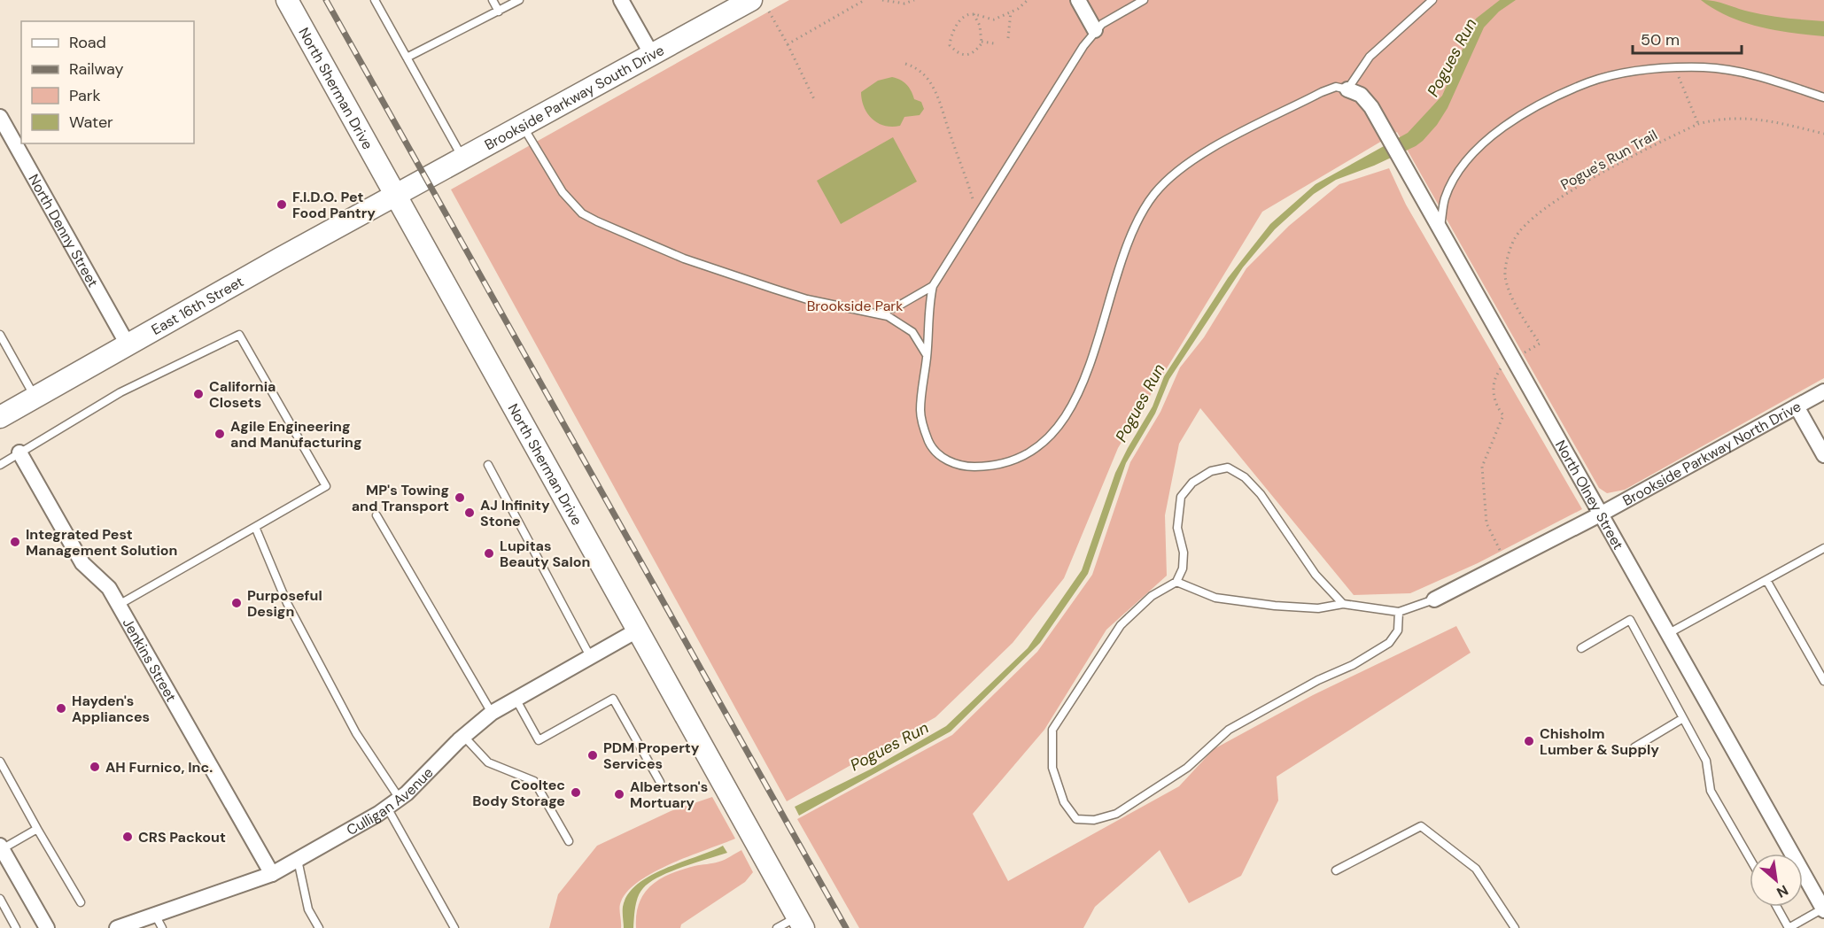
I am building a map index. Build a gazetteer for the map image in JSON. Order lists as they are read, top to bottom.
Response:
{
  "streets": {
    "main road": ["North Sherman Drive", "Brookside Parkway South Drive", "East 16th Street"],
    "street": [
      "North Denny Street",
      "Brookside Parkway North Drive",
      "North Olney Street",
      "Jenkins Street",
      "Culligan Avenue"
    ],
    "path": ["Pogue's Run Trail"]
  },
  "crossings": [
    ["North Sherman Drive", "Brookside Parkway South Drive"],
    ["North Sherman Drive", "East 16th Street"],
    ["North Sherman Drive", "Culligan Avenue"],
    ["Brookside Parkway South Drive", "East 16th Street"],
    ["North Denny Street", "East 16th Street"],
    ["Brookside Parkway North Drive", "North Olney Street"],
    ["Jenkins Street", "Culligan Avenue"]
  ],
  "water": ["Pogues Run"],
  "parks": ["Brookside Park"],
  "places": [
    "F.I.D.O. Pet Food Pantry",
    "California Closets",
    "Agile Engineering and Manufacturing",
    "MP's Towing and Transport",
    "AJ Infinity Stone",
    "Integrated Pest Management Solution",
    "Lupitas Beauty Salon",
    "Purposeful Design",
    "Hayden's Appliances",
    "Chisholm Lumber & Supply",
    "PDM Property Services",
    "AH Furnico, Inc.",
    "Cooltec Body Storage",
    "Albertson's Mortuary",
    "CRS Packout"
  ],
  "legend": [
    "Road",
    "Railway",
    "Park",
    "Water"
  ],
  "scale_bar": "50 m",
  "north": "bottom right"
}
